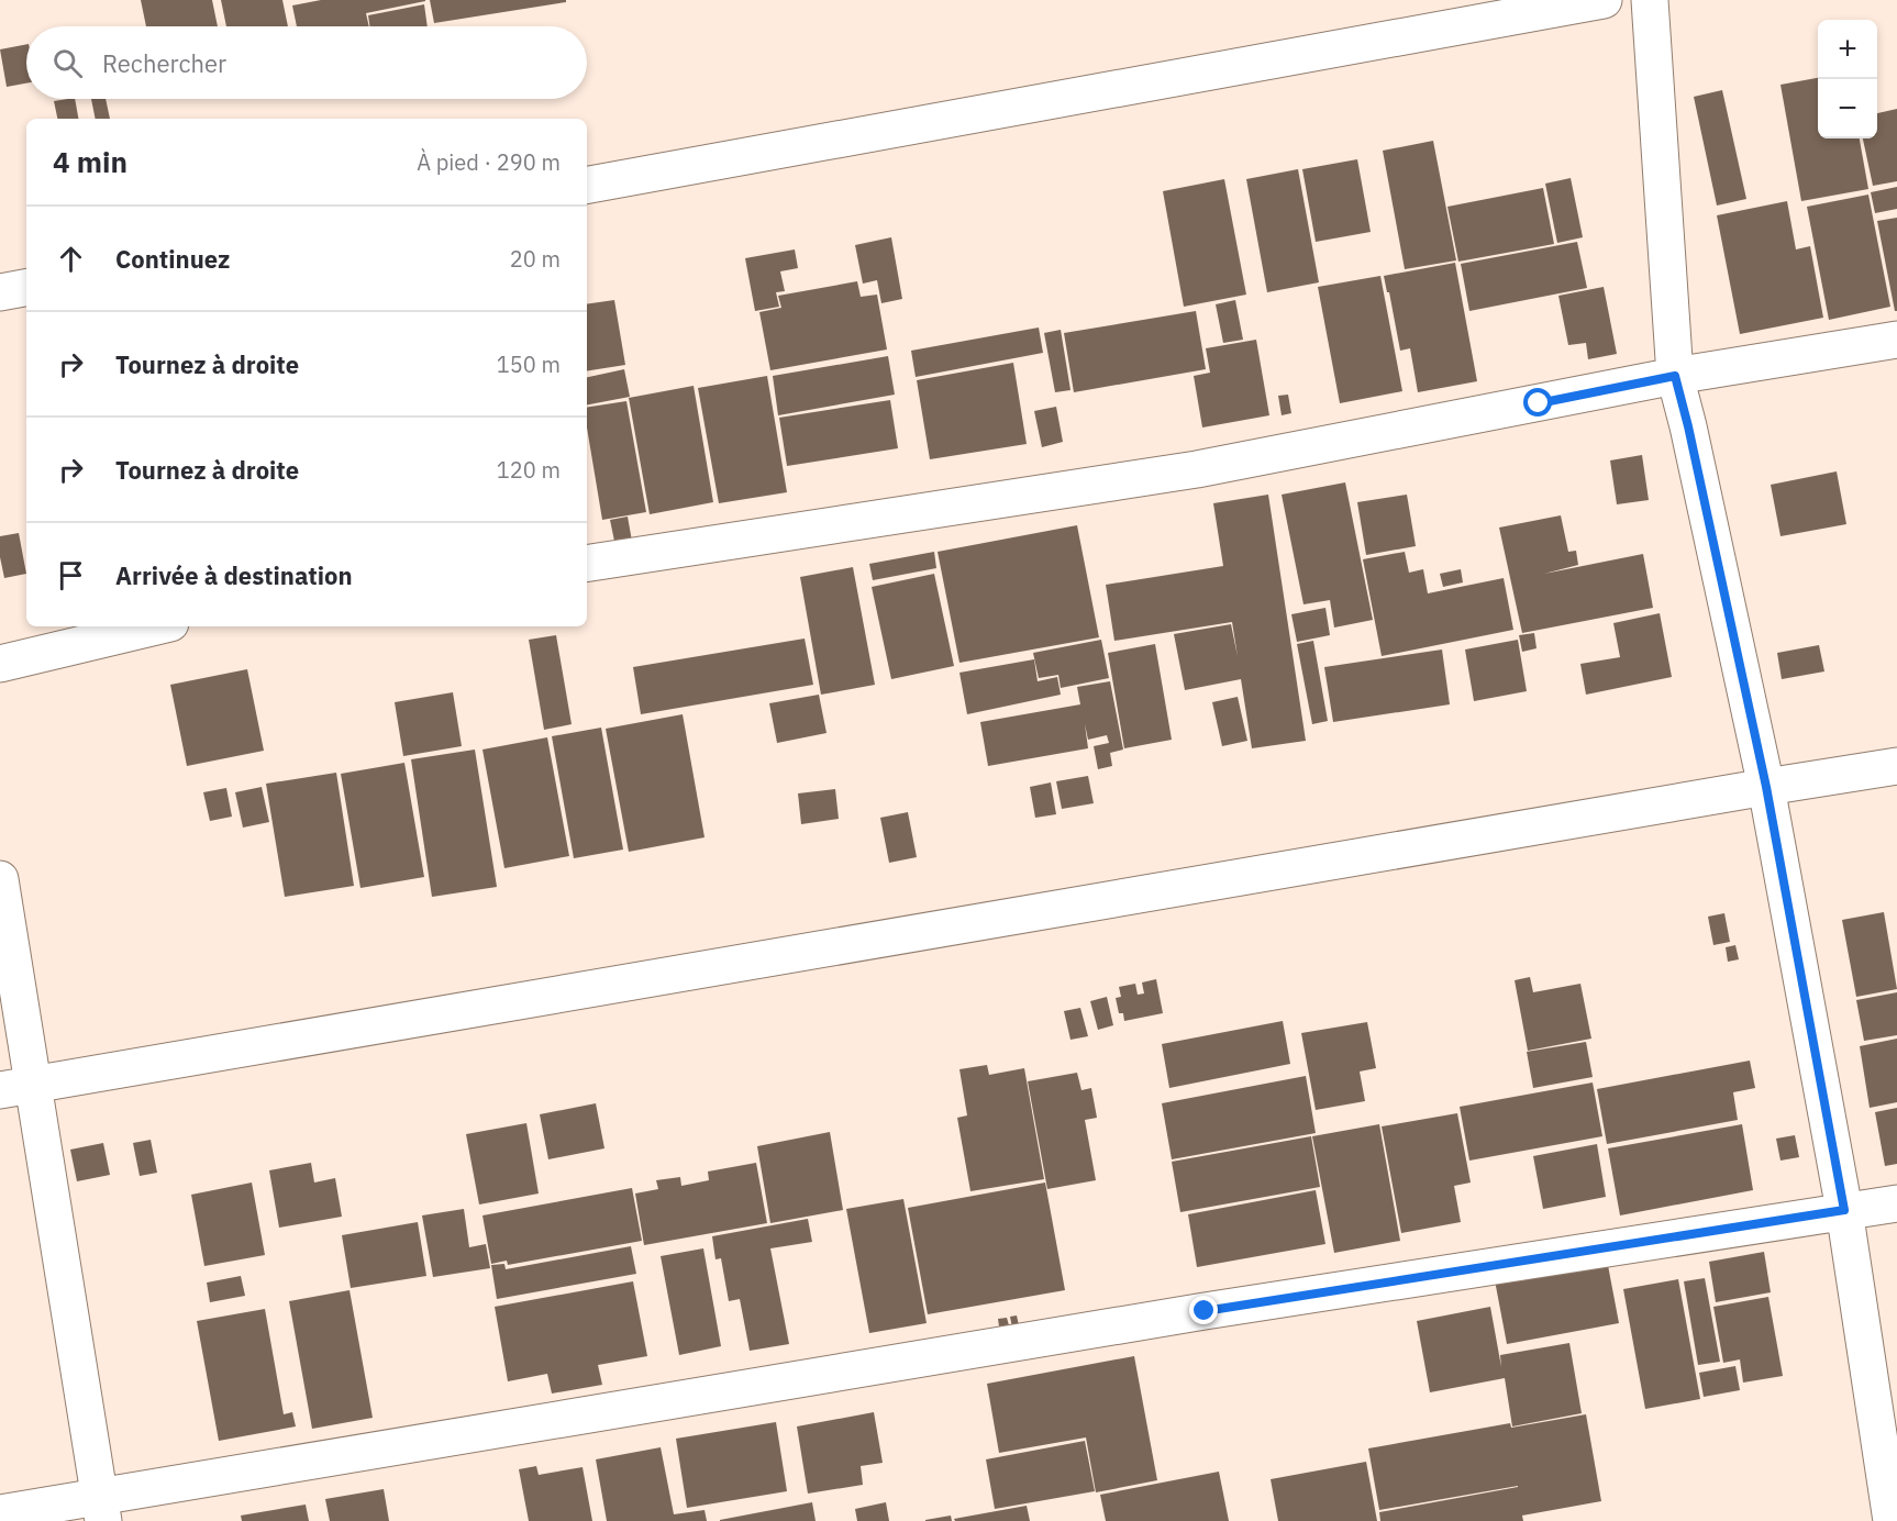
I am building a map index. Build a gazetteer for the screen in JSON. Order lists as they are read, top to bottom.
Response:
{
  "page": {
    "map_buttons": ["+", "−"],
    "search": "Rechercher",
    "heading": ["4 min", "À pied · 290 m"],
    "list": [
      ["Continuez", "20 m"],
      ["Tournez à droite", "150 m"],
      ["Tournez à droite", "120 m"],
      "Arrivée à destination"
    ]
  }
}
